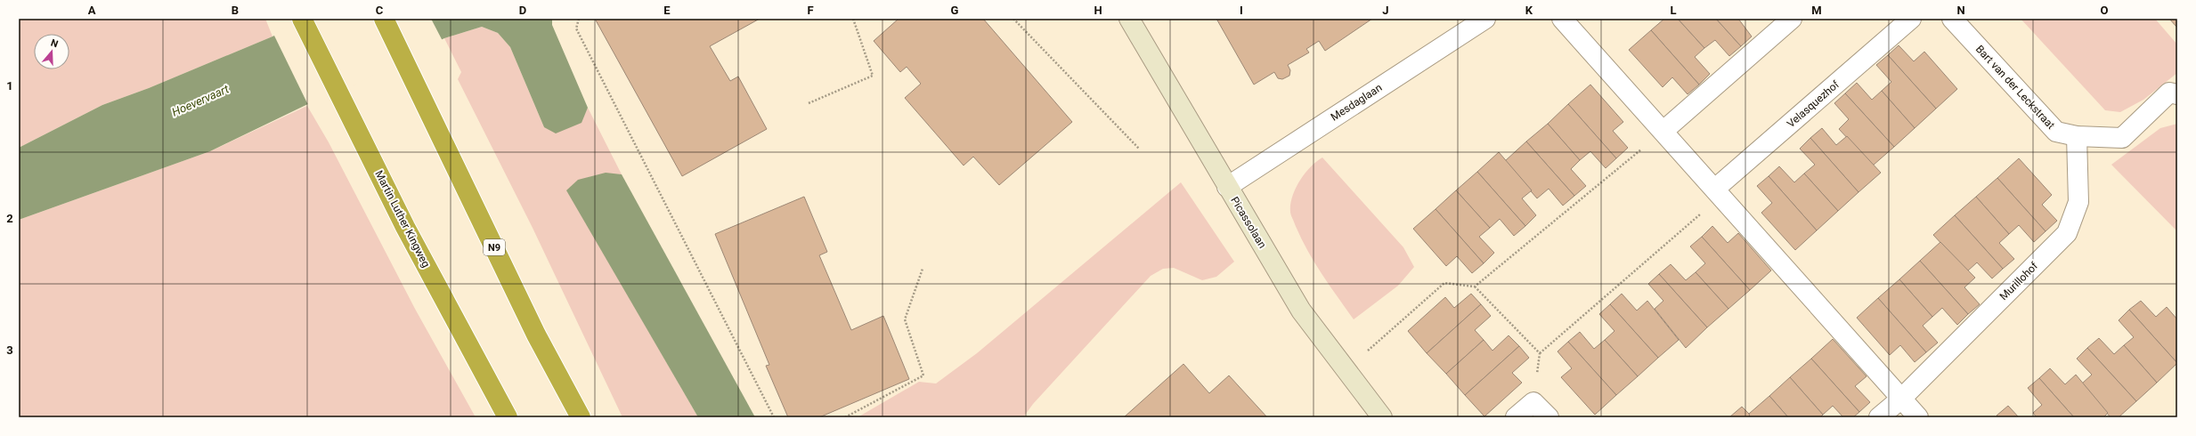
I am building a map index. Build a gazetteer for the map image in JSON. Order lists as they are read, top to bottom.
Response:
{
  "streets": {
    "highway": ["Martin Luther Kingweg", "N9"],
    "street": [
      "Bart van der Leckstraat",
      "Mesdaglaan",
      "Velasquezhof",
      "Picassolaan",
      "Murillohof"
    ]
  },
  "crossings": [
    ["Bart van der Leckstraat", "Murillohof"],
    ["Mesdaglaan", "Picassolaan"]
  ],
  "water": ["Hoevervaart"],
  "north": "top",
  "grid": {
    "columns": [
      "A",
      "B",
      "C",
      "D",
      "E",
      "F",
      "G",
      "H",
      "I",
      "J",
      "K",
      "L",
      "M",
      "N",
      "O"
    ],
    "rows": ["1", "2", "3"]
  }
}
